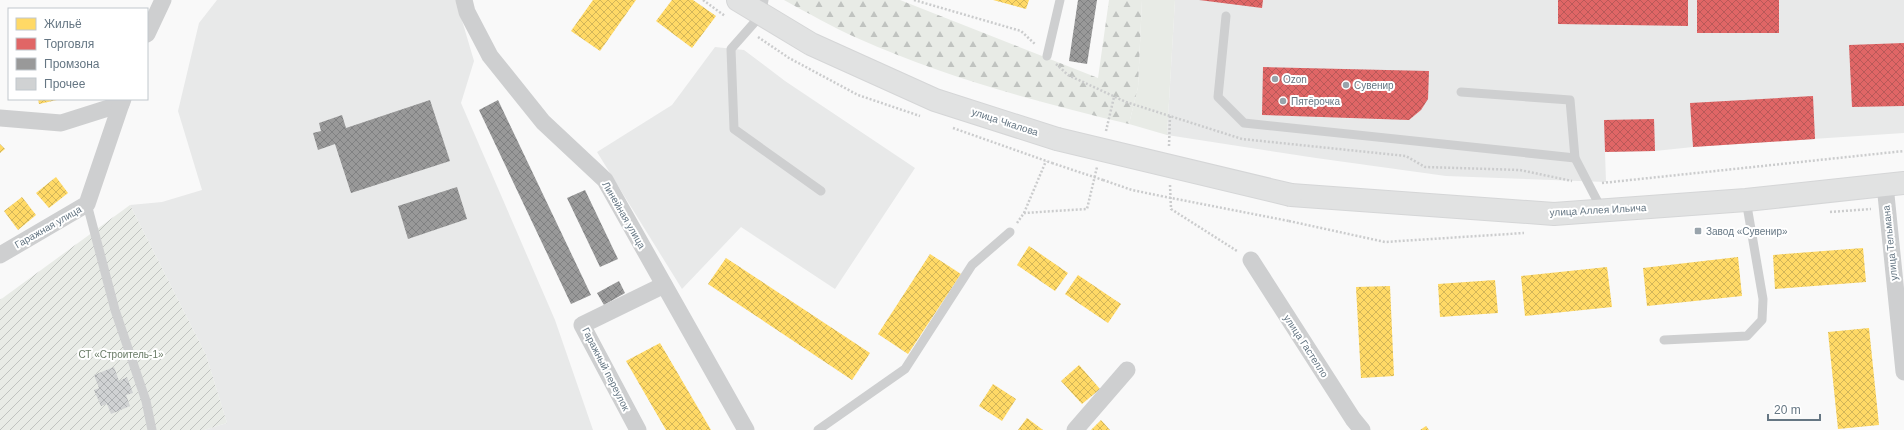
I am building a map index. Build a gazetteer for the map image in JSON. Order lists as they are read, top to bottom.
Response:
{
  "streets": {
    "main road": ["улица Чкалова", "улица Аллея Ильича"],
    "street": [
      "Линейная улица",
      "Гаражная улица",
      "улица Тельмана",
      "улица Гастелло",
      "Гаражный переулок"
    ]
  },
  "crossings": [
    ["улица Чкалова", "улица Аллея Ильича"],
    ["улица Аллея Ильича", "улица Тельмана"],
    ["Линейная улица", "Гаражный переулок"]
  ],
  "parks": ["СТ «Строитель-1»"],
  "places": {
    "other": ["Ozon", "Сувенир", "Пятёрочка"],
    "transit": ["Завод «Сувенир»"]
  },
  "legend": [
    "Жильё",
    "Торговля",
    "Промзона",
    "Прочее"
  ],
  "scale_bar": "20 m"
}
